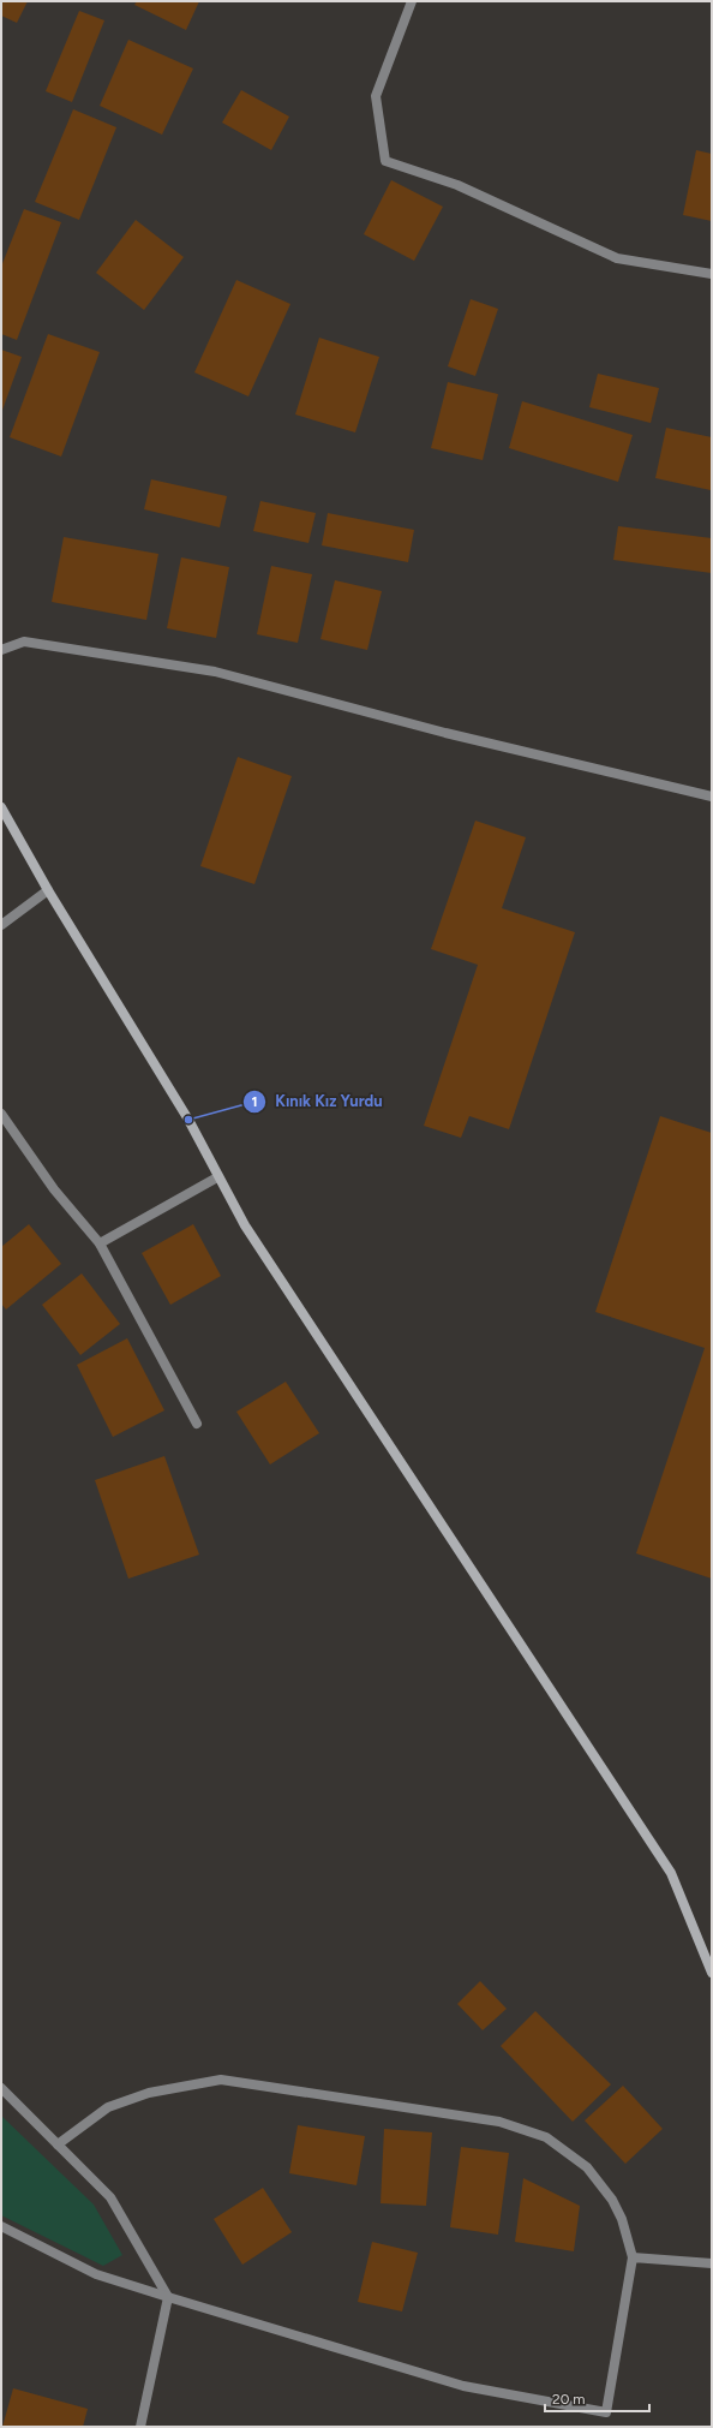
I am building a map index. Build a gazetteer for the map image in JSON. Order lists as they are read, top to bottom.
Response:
{
  "places": ["Kınık Kız Yurdu"],
  "scale_bar": "20 m"
}
